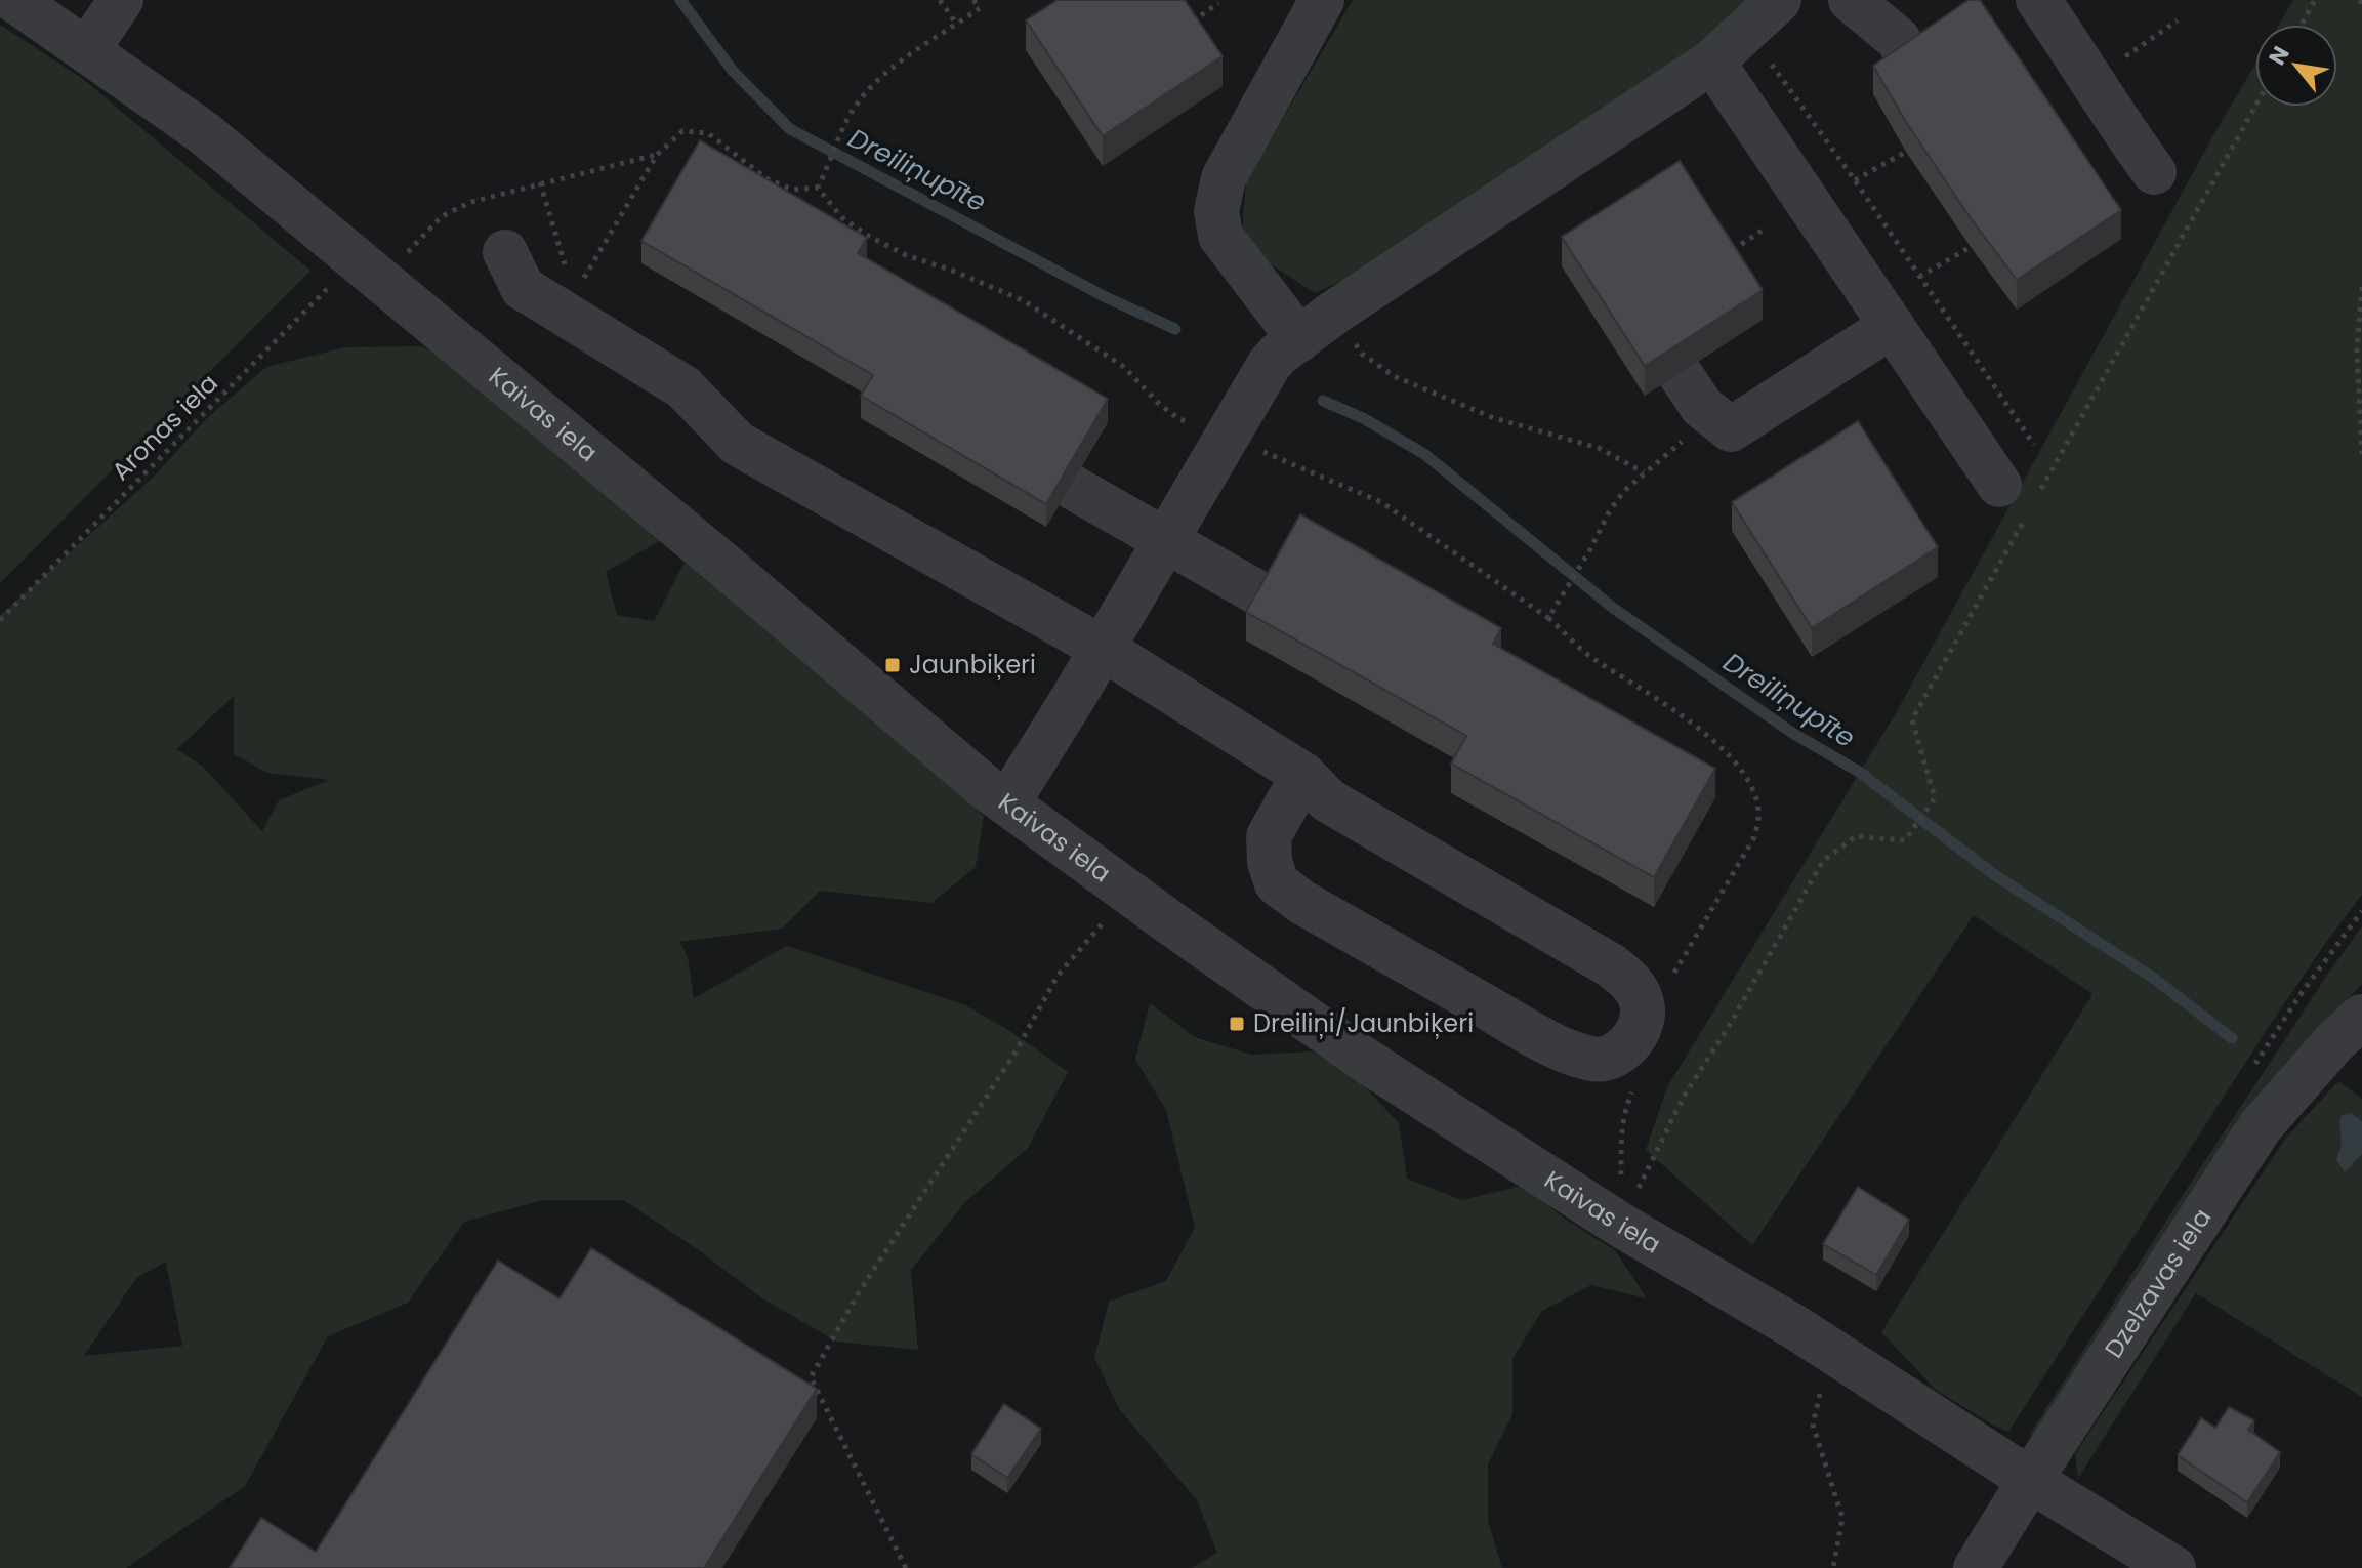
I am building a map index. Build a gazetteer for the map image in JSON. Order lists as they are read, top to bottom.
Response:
{
  "streets": {
    "street": ["Kaivas iela", "Dzelzavas iela"],
    "path": ["Aronas iela"]
  },
  "crossings": [
    ["Kaivas iela", "Aronas iela"],
    ["Kaivas iela", "Dzelzavas iela"]
  ],
  "water": ["Dreiliņupīte"],
  "places": {
    "transit": ["Jaunbiķeri", "Dreiliņi/Jaunbiķeri"]
  },
  "north": "top left"
}
